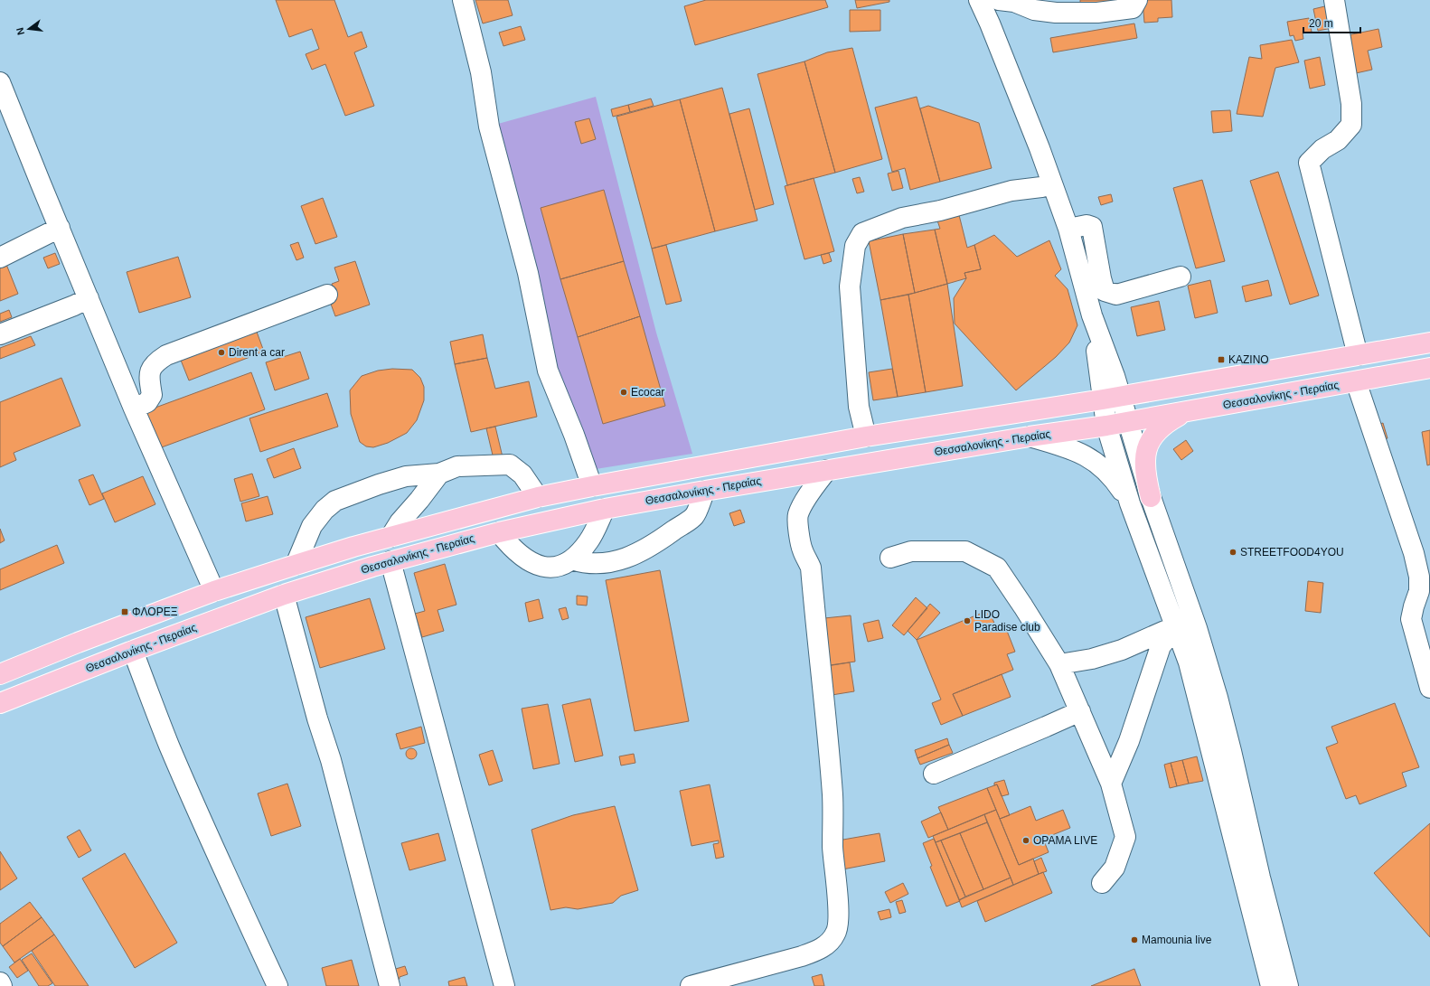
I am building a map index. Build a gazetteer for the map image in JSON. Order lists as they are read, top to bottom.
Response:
{
  "streets": {
    "main road": ["Θεσσαλονίκης - Περαίας"]
  },
  "places": {
    "other": [
      "Dirent a car",
      "Ecocar",
      "STREETFOOD4YOU",
      "LIDO Paradise club",
      "ΟΡΑΜΑ LIVE",
      "Mamounia live"
    ],
    "transit": ["ΚΑΖΙΝΟ", "ΦΛΟΡΕΞ"]
  },
  "scale_bar": "20 m",
  "north": "left"
}
